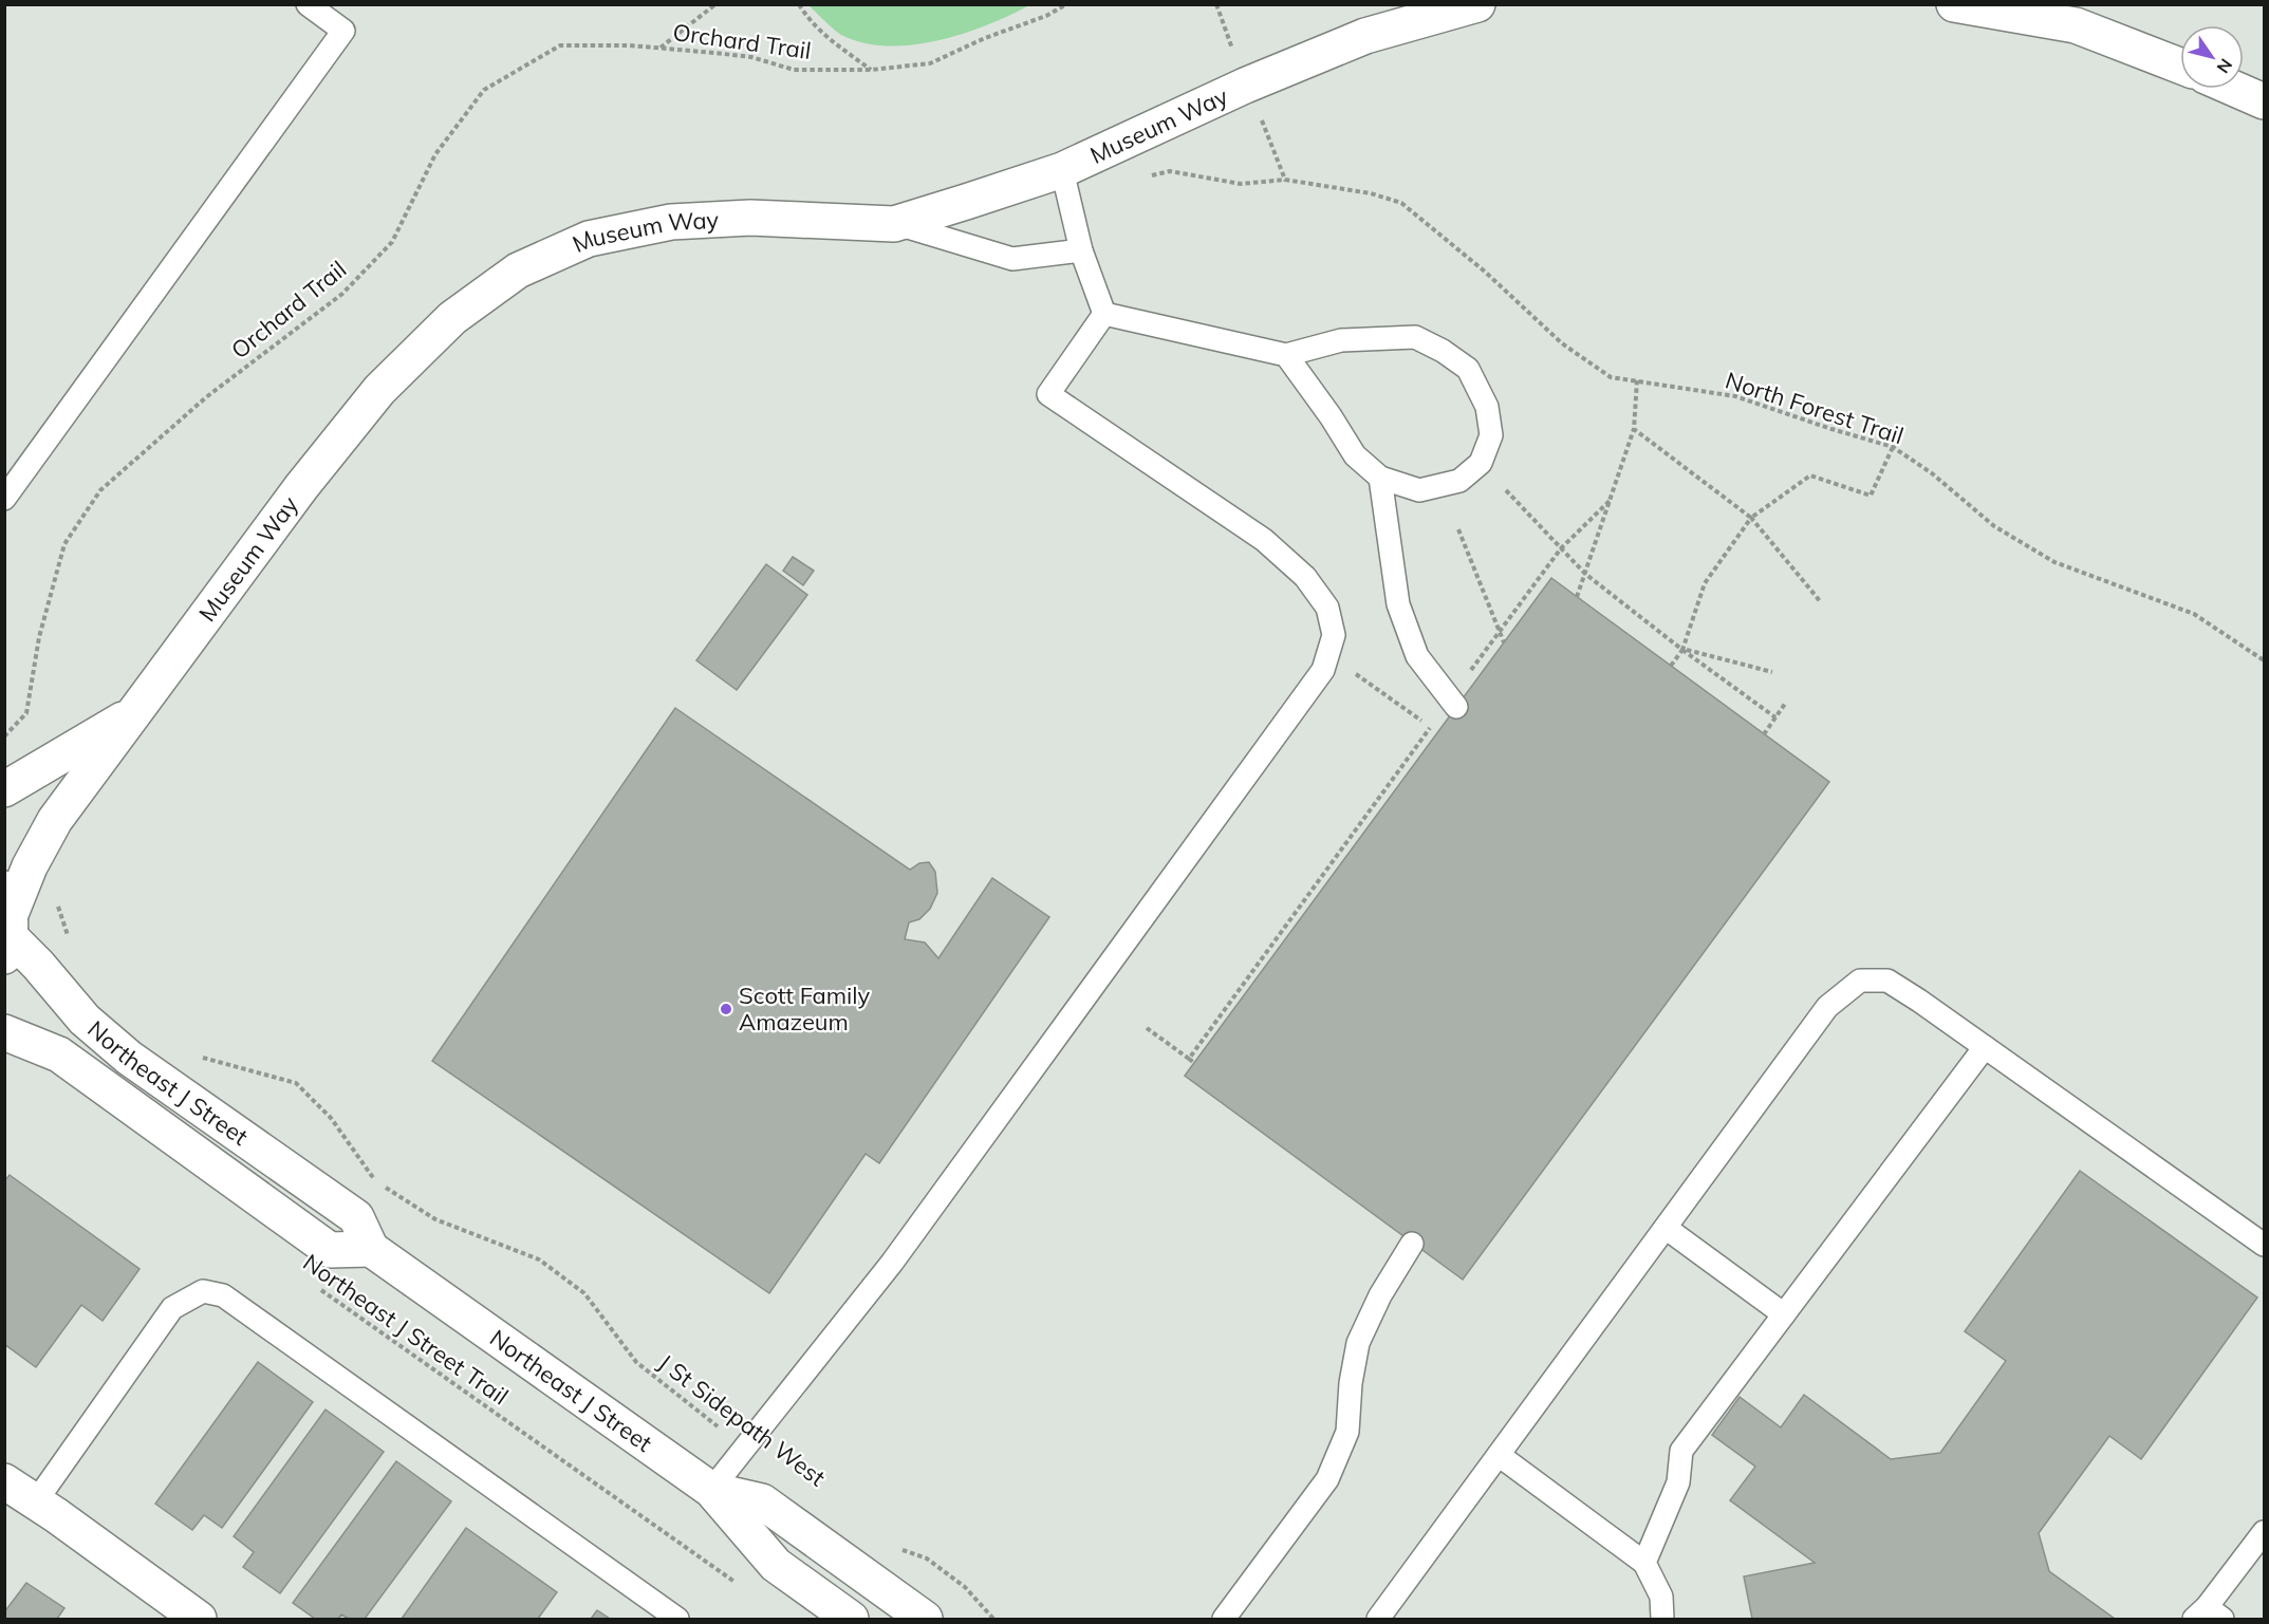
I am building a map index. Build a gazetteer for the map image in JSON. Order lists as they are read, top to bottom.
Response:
{
  "streets": {
    "street": ["Museum Way", "Northeast J Street"],
    "path": [
      "Orchard Trail",
      "North Forest Trail",
      "Northeast J Street Trail",
      "J St Sidepath West"
    ]
  },
  "places": ["Scott Family Amazeum"],
  "north": "bottom right"
}
